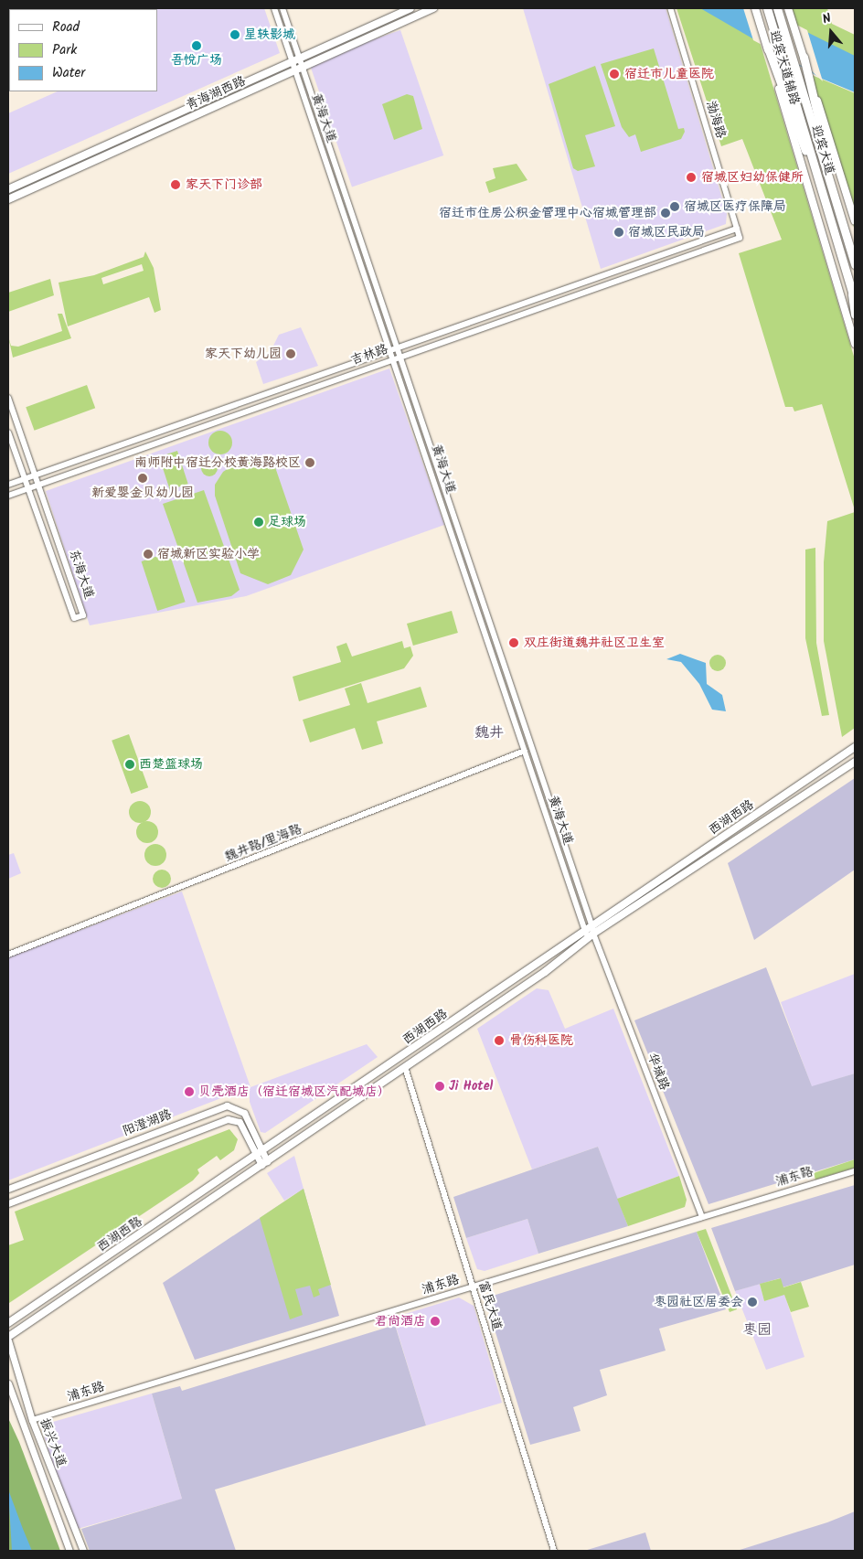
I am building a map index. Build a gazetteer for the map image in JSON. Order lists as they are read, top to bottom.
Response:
{
  "streets": {
    "highway": ["迎宾大道"],
    "main road": [
      "迎宾大道辅路",
      "青海湖西路",
      "西湖西路",
      "阳澄湖路",
      "振兴大道"
    ],
    "street": [
      "黄海大道",
      "渤海路",
      "吉林路",
      "东海大道",
      "魏井路/里海路",
      "华城路",
      "浦东路",
      "富民大道"
    ]
  },
  "crossings": [
    ["青海湖西路", "黄海大道"],
    ["黄海大道", "吉林路"],
    ["黄海大道", "西湖西路"],
    ["黄海大道", "魏井路/里海路"],
    ["黄海大道", "华城路"],
    ["渤海路", "吉林路"],
    ["吉林路", "东海大道"],
    ["西湖西路", "华城路"],
    ["西湖西路", "阳澄湖路"],
    ["西湖西路", "富民大道"],
    ["华城路", "浦东路"],
    ["浦东路", "富民大道"],
    ["浦东路", "振兴大道"]
  ],
  "districts": ["魏井", "枣园"],
  "places": [
    "星轶影城",
    "吾悦广场",
    "宿迁市儿童医院",
    "宿城区妇幼保健所",
    "家天下门诊部",
    "宿城区医疗保障局",
    "宿迁市住房公积金管理中心宿城管理部",
    "宿城区民政局",
    "家天下幼儿园",
    "南师附中宿迁分校黄海路校区",
    "新爱婴金贝幼儿园",
    "足球场",
    "宿城新区实验小学",
    "双庄街道魏井社区卫生室",
    "西楚篮球场",
    "骨伤科医院",
    "Ji Hotel",
    "贝壳酒店（宿迁宿城区汽配城店）",
    "枣园社区居委会",
    "君尚酒店"
  ],
  "legend": ["Road", "Park", "Water"],
  "north": "top"
}
